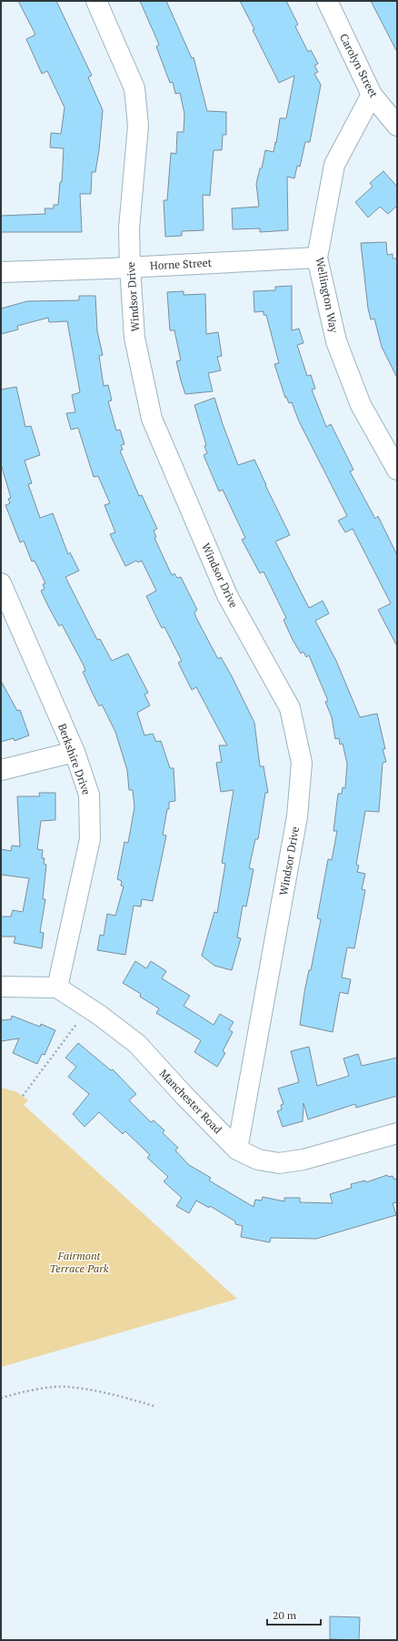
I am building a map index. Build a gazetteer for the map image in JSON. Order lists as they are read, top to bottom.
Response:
{
  "streets": {
    "street": [
      "Carolyn Street",
      "Horne Street",
      "Wellington Way",
      "Windsor Drive",
      "Berkshire Drive",
      "Manchester Road"
    ]
  },
  "crossings": [
    ["Carolyn Street", "Wellington Way"],
    ["Horne Street", "Wellington Way"],
    ["Horne Street", "Windsor Drive"],
    ["Windsor Drive", "Manchester Road"],
    ["Berkshire Drive", "Manchester Road"]
  ],
  "parks": ["Fairmont Terrace Park"],
  "scale_bar": "20 m"
}
